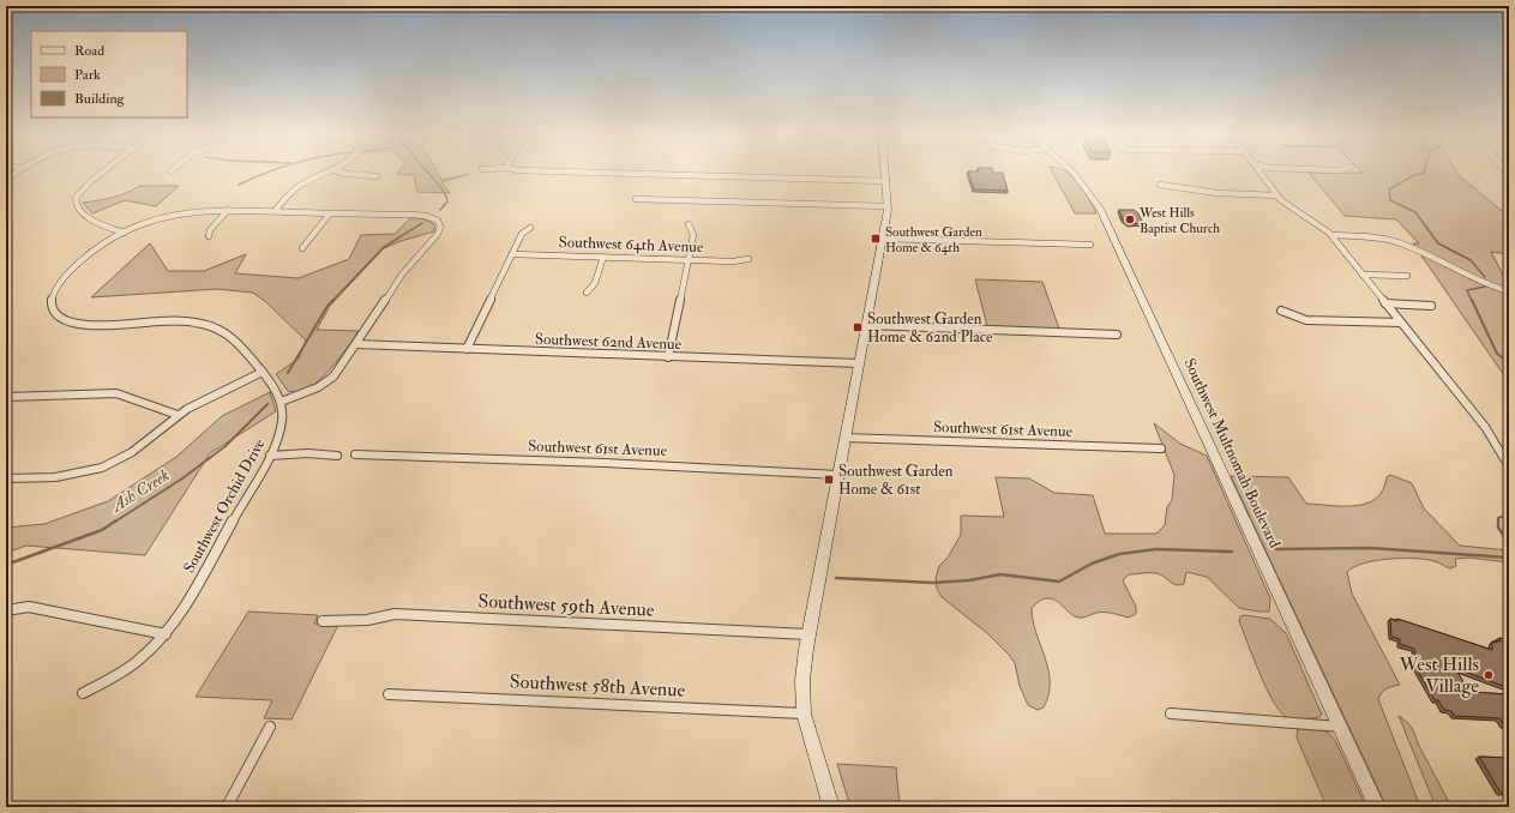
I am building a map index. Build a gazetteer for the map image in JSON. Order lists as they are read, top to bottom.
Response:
{
  "streets": {
    "street": [
      "Southwest 64th Avenue",
      "Southwest 62nd Avenue",
      "Southwest 61st Avenue",
      "Southwest Multnomah Boulevard",
      "Southwest Orchid Drive",
      "Southwest 59th Avenue",
      "Southwest 58th Avenue"
    ]
  },
  "crossings": [
    ["Southwest 62nd Avenue", "Southwest Orchid Drive"]
  ],
  "water": ["Ash Creek"],
  "places": {
    "other": ["West Hills Baptist Church", "West Hills Village"],
    "transit": ["Southwest Garden Home & 64th", "Southwest Garden Home & 62nd Place", "Southwest Garden Home & 61st"]
  },
  "legend": ["Road", "Park", "Building"]
}
